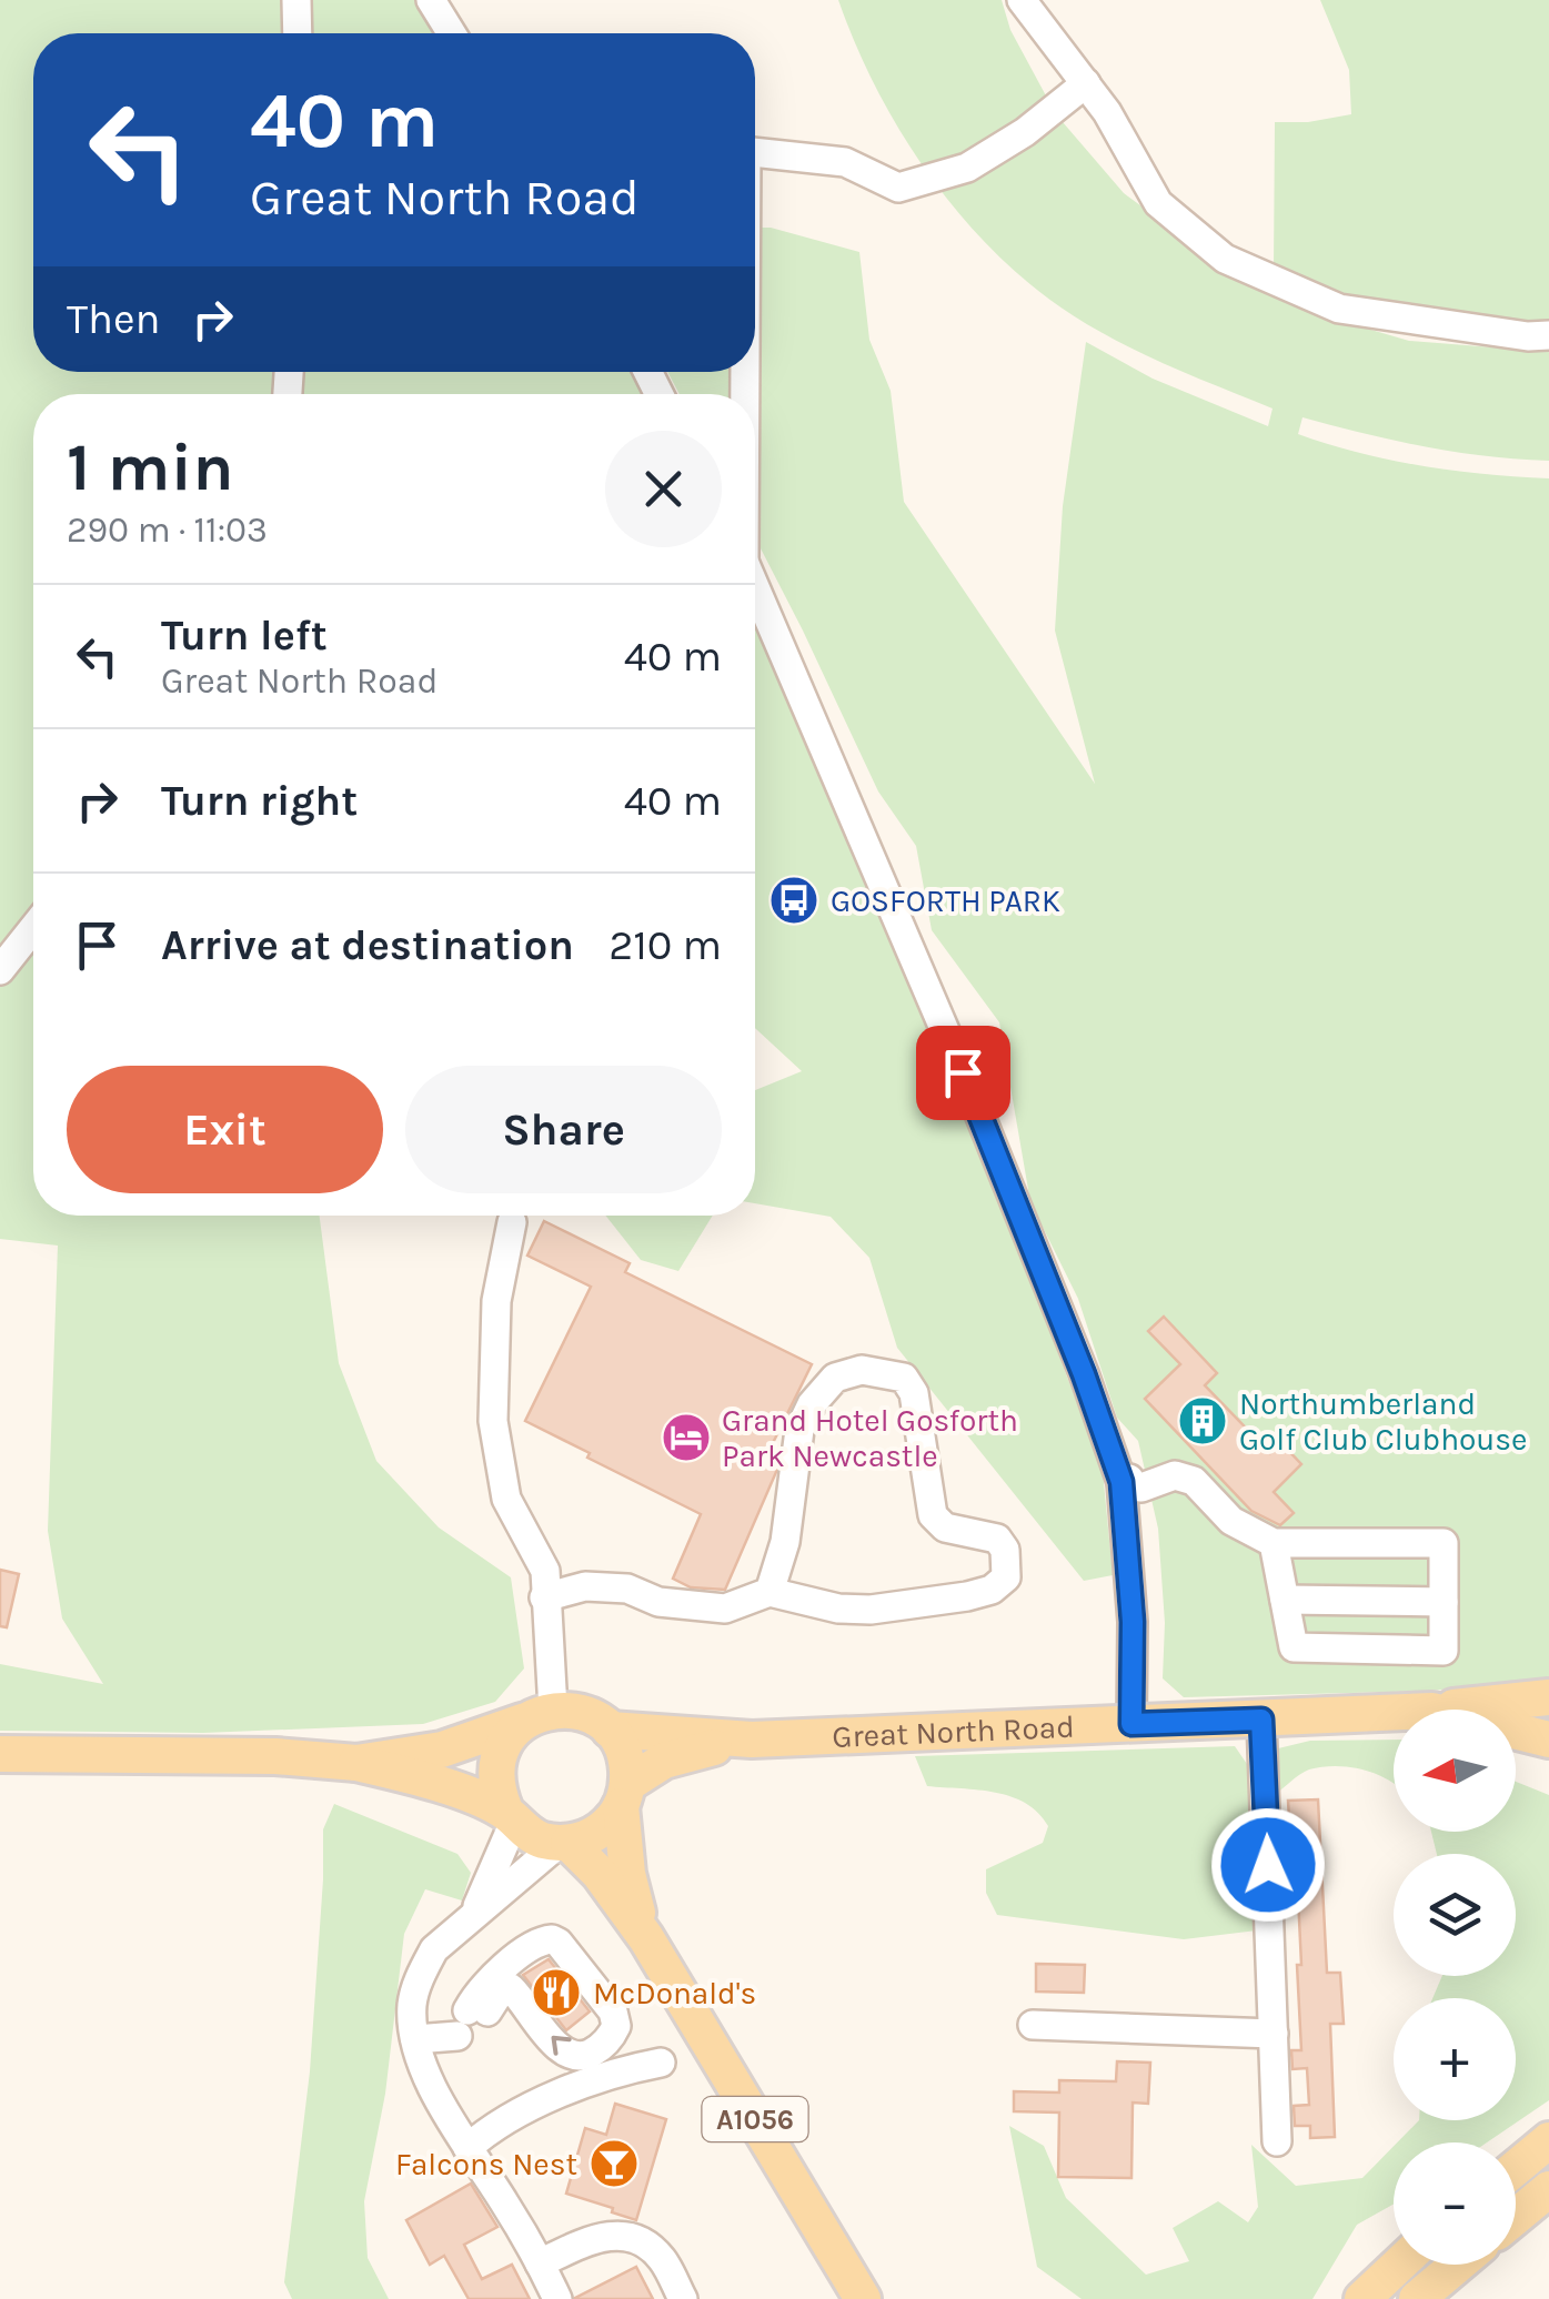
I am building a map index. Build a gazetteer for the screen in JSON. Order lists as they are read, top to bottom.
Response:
{
  "streets": {
    "main road": ["Great North Road", "A1056"]
  },
  "crossings": [
    ["Great North Road", "A1056"]
  ],
  "places": {
    "bus stop": ["GOSFORTH PARK"],
    "building": ["Northumberland Golf Club Clubhouse"],
    "hotel": ["Grand Hotel Gosforth Park Newcastle"],
    "restaurant": ["McDonald's"],
    "bar": ["Falcons Nest"]
  },
  "north": "left",
  "page": {
    "turn": ["40 m", "Great North Road"],
    "then": "Then",
    "heading": ["1 min", "290 m · 11:03"],
    "list": [
      {
        "name": "Turn left",
        "note": "Great North Road",
        "value": "40 m"
      },
      {
        "name": "Turn right",
        "value": "40 m"
      },
      {
        "name": "Arrive at destination",
        "value": "210 m"
      }
    ],
    "buttons": ["Exit", "Share"],
    "map_buttons": ["+", "−"]
  }
}
